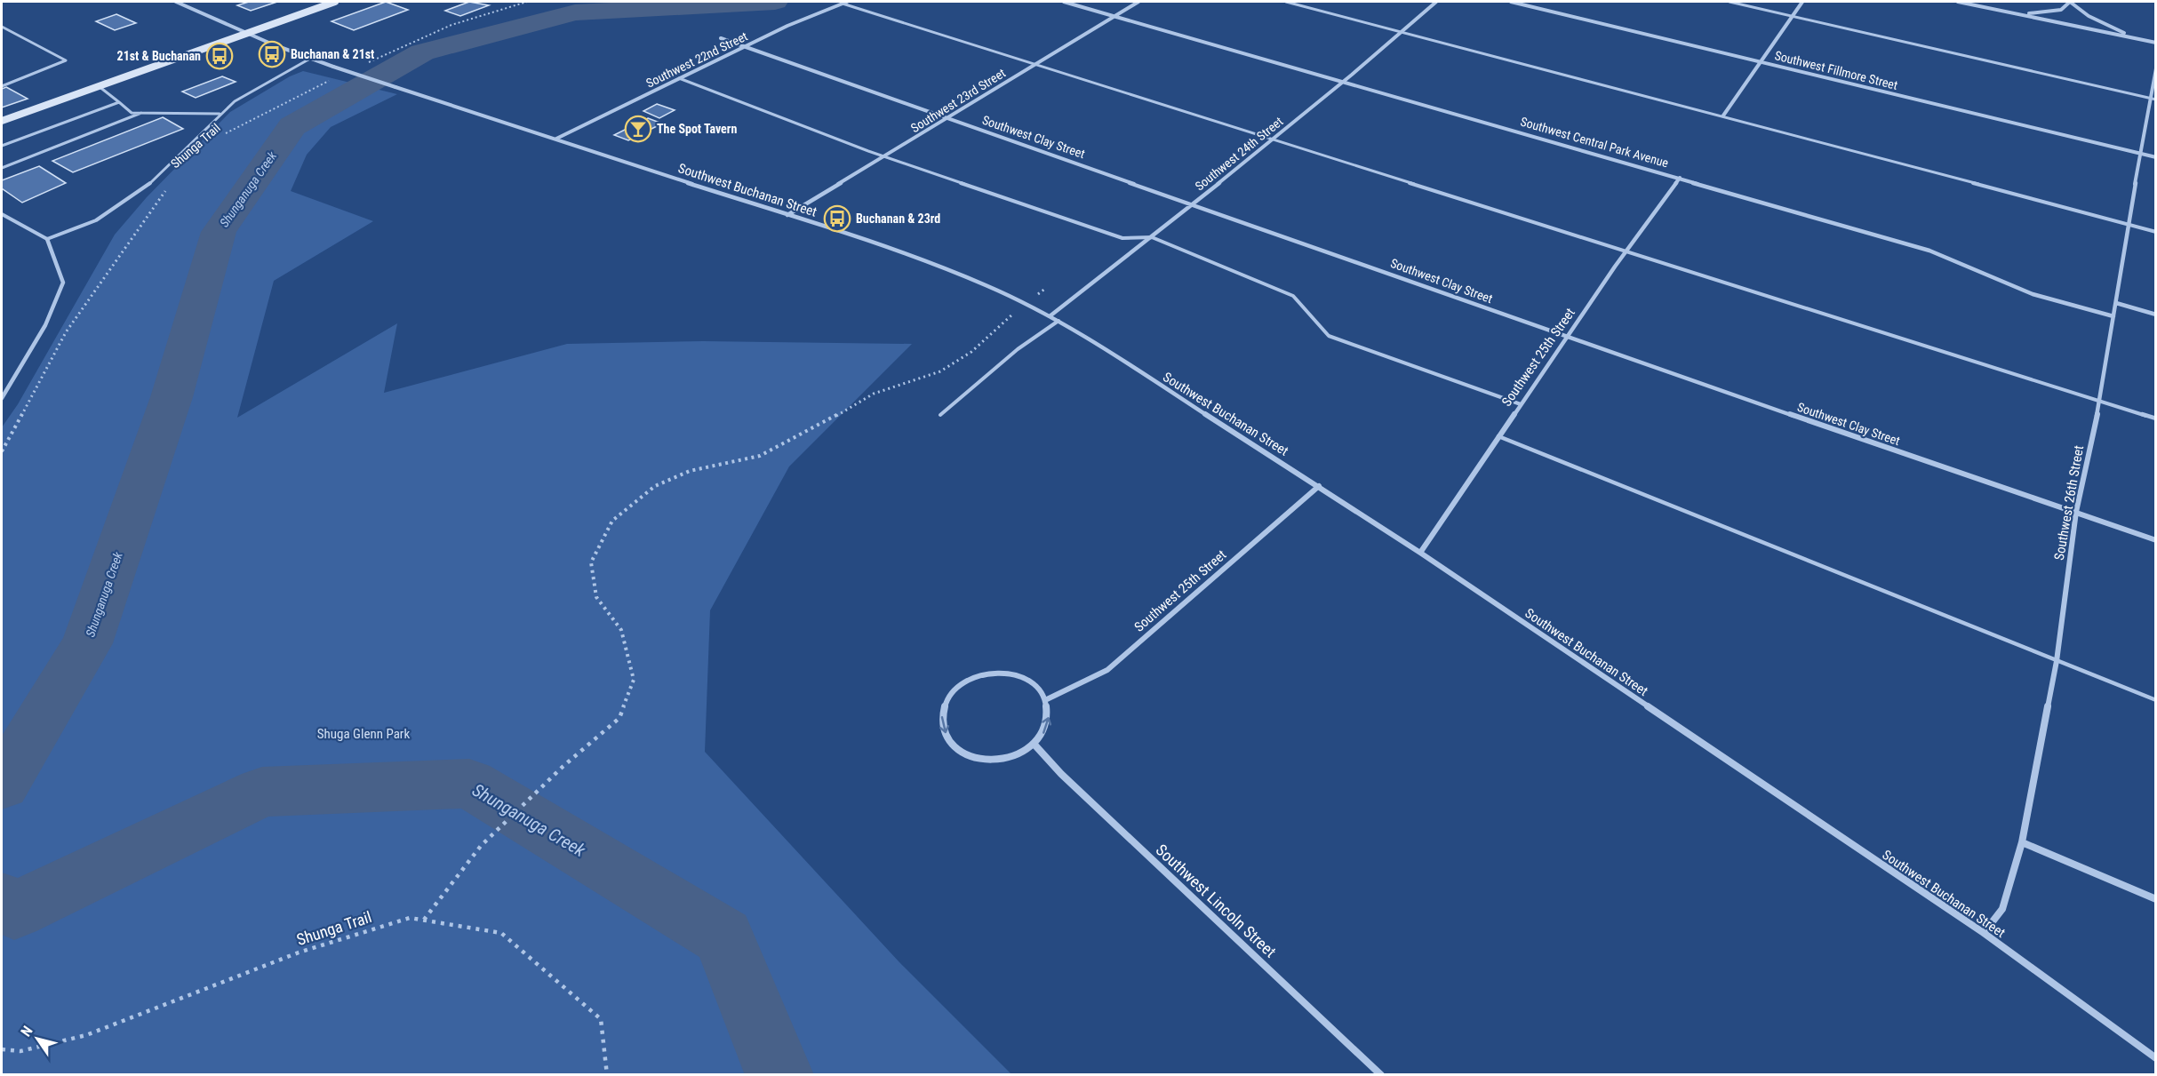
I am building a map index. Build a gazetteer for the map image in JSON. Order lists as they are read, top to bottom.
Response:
{
  "streets": {
    "street": [
      "Southwest 22nd Street",
      "Southwest Fillmore Street",
      "Southwest 23rd Street",
      "Southwest Clay Street",
      "Southwest Central Park Avenue",
      "Southwest 24th Street",
      "Southwest Buchanan Street",
      "Southwest 25th Street",
      "Southwest 26th Street",
      "Southwest Lincoln Street"
    ],
    "path": ["Shunga Trail"]
  },
  "crossings": [
    ["Southwest 22nd Street", "Southwest Clay Street"],
    ["Southwest 22nd Street", "Southwest Buchanan Street"],
    ["Southwest Fillmore Street", "Southwest 26th Street"],
    ["Southwest 23rd Street", "Southwest Clay Street"],
    ["Southwest 23rd Street", "Southwest Central Park Avenue"],
    ["Southwest 23rd Street", "Southwest Buchanan Street"],
    ["Southwest Clay Street", "Southwest 24th Street"],
    ["Southwest Clay Street", "Southwest 25th Street"],
    ["Southwest Clay Street", "Southwest 26th Street"],
    ["Southwest Central Park Avenue", "Southwest 24th Street"],
    ["Southwest Central Park Avenue", "Southwest 25th Street"],
    ["Southwest Central Park Avenue", "Southwest 26th Street"],
    ["Southwest 24th Street", "Southwest Buchanan Street"],
    ["Southwest Buchanan Street", "Southwest 25th Street"],
    ["Southwest Buchanan Street", "Southwest 26th Street"],
    ["Southwest 25th Street", "Southwest Lincoln Street"]
  ],
  "water": ["Shunganuga Creek"],
  "parks": ["Shuga Glenn Park"],
  "places": {
    "bus stop": ["Buchanan & 21st", "21st & Buchanan", "Buchanan & 23rd"],
    "bar": ["The Spot Tavern"]
  },
  "north": "top left"
}
